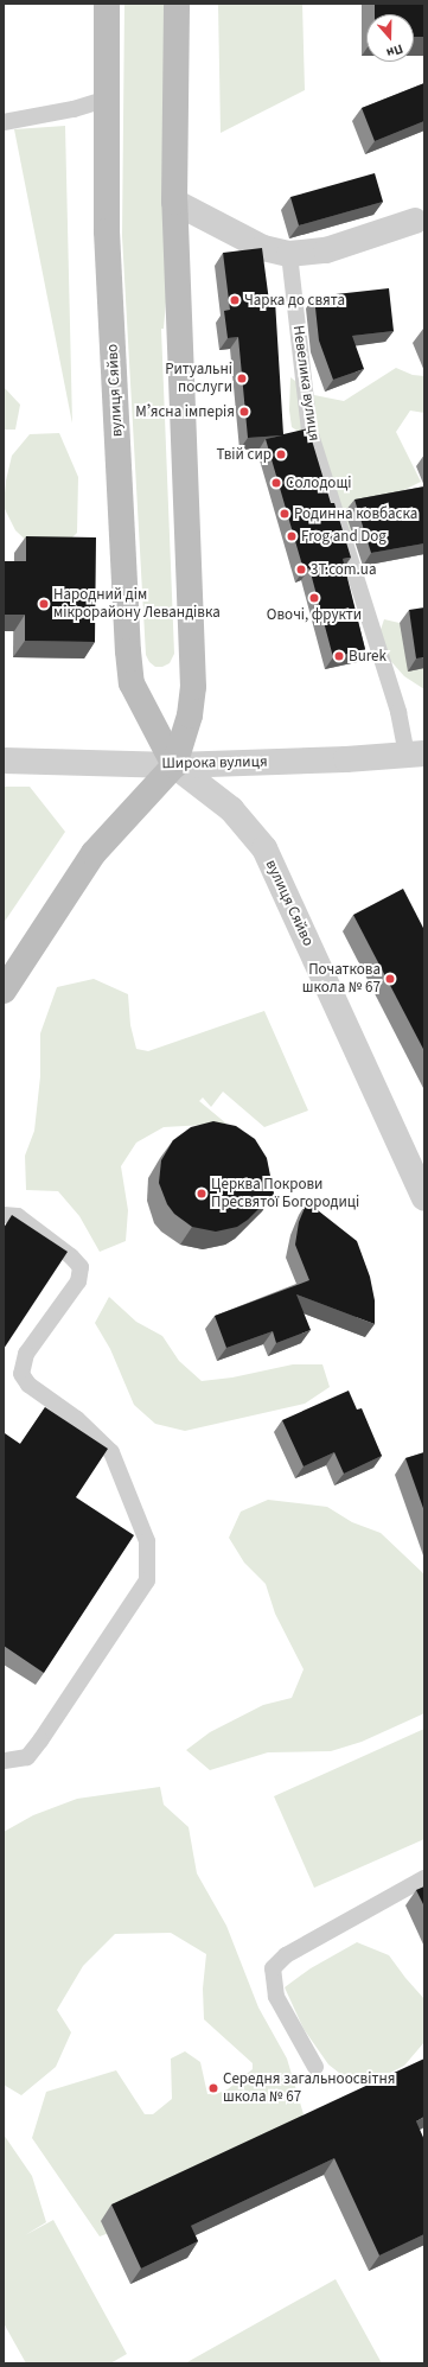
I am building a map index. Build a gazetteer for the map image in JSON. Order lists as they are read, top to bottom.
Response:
{
  "streets": {
    "main road": ["вулиця Сяйво"],
    "street": ["Широка вулиця"],
    "lane": ["Невелика вулиця"]
  },
  "crossings": [
    ["Невелика вулиця", "Широка вулиця"],
    ["вулиця Сяйво", "Широка вулиця"]
  ],
  "places": [
    "Чарка до свята",
    "Ритуальні послуги",
    "Мʼясна імперія",
    "Твій сир",
    "Солодощі",
    "Родинна ковбаска",
    "Frog and Dog",
    "3T.com.ua",
    "Овочі, фрукти",
    "Народний дім мікрорайону Левандівка",
    "Burek",
    "Початкова школа № 67",
    "Церква Покрови Пресвятої Богородиці",
    "Середня загальноосвітня школа № 67"
  ],
  "north": "bottom"
}
